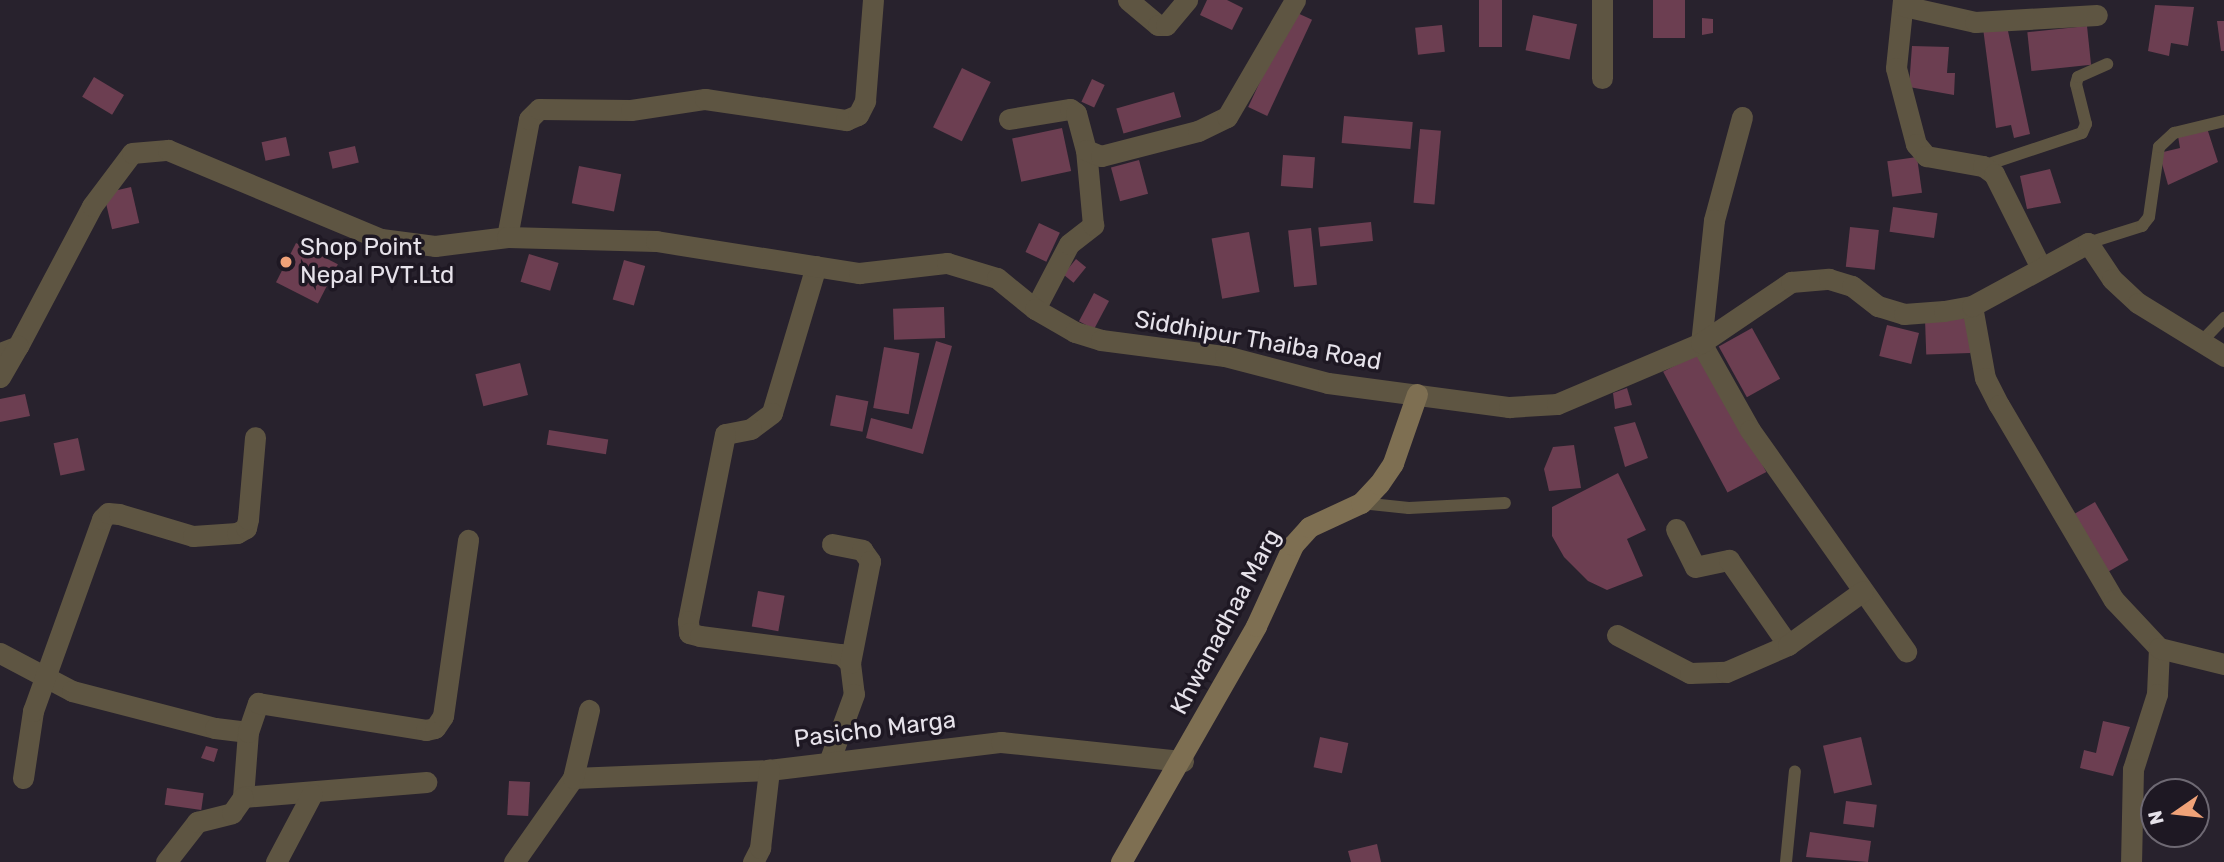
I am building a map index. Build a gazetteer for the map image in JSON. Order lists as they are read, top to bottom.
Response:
{
  "streets": {
    "street": ["Siddhipur Thaiba Road", "Khwanadhaa Marg", "Pasicho Marga"]
  },
  "crossings": [
    ["Siddhipur Thaiba Road", "Khwanadhaa Marg"],
    ["Khwanadhaa Marg", "Pasicho Marga"]
  ],
  "places": ["Shop Point Nepal PVT.Ltd"],
  "north": "left"
}
